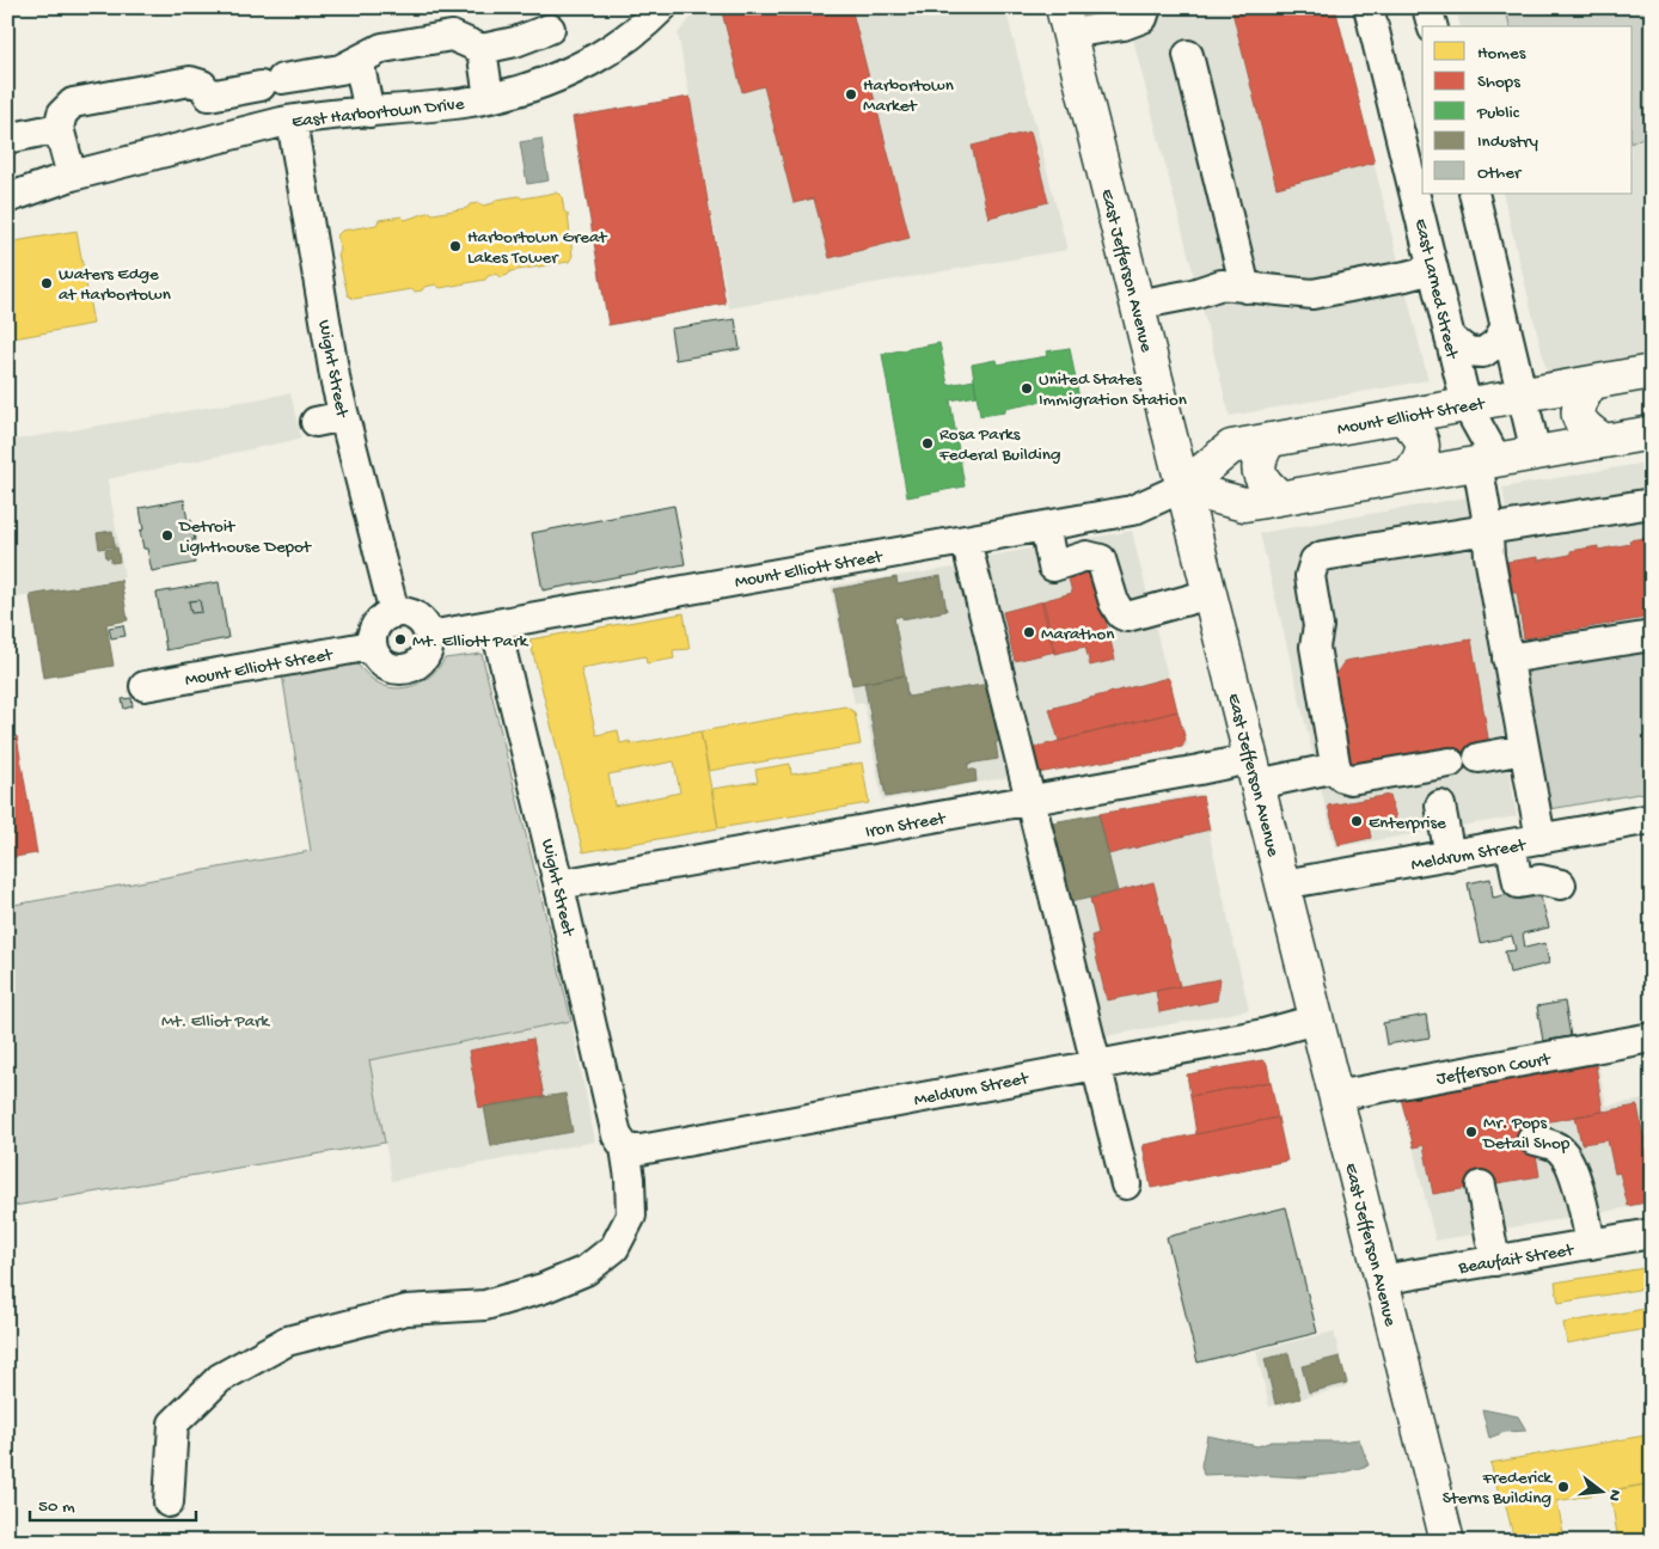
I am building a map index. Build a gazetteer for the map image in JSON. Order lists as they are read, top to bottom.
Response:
{
  "streets": {
    "main road": ["East Jefferson Avenue", "Mount Elliott Street"],
    "street": [
      "East Harbortown Drive",
      "East Larned Street",
      "Wight Street",
      "Iron Street",
      "Meldrum Street",
      "Jefferson Court",
      "Beaufait Street"
    ]
  },
  "crossings": [
    ["East Harbortown Drive", "Wight Street"],
    ["East Jefferson Avenue", "Mount Elliott Street"],
    ["East Jefferson Avenue", "Iron Street"],
    ["East Jefferson Avenue", "Meldrum Street"],
    ["East Jefferson Avenue", "Jefferson Court"],
    ["East Jefferson Avenue", "Beaufait Street"],
    ["East Larned Street", "Mount Elliott Street"],
    ["Wight Street", "Mount Elliott Street"],
    ["Wight Street", "Iron Street"],
    ["Wight Street", "Meldrum Street"]
  ],
  "parks": ["Mt. Elliot Park"],
  "places": [
    "Harbortown Market",
    "Harbortown Great Lakes Tower",
    "Waters Edge at Harbortown",
    "United States Immigration Station",
    "Rosa Parks Federal Building",
    "Detroit Lighthouse Depot",
    "Marathon",
    "Mt. Elliott Park",
    "Enterprise",
    "Mr. Pops Detail Shop",
    "Frederick Sterns Building"
  ],
  "legend": [
    "Homes",
    "Shops",
    "Public",
    "Industry",
    "Other"
  ],
  "scale_bar": "50 m",
  "north": "right"
}
